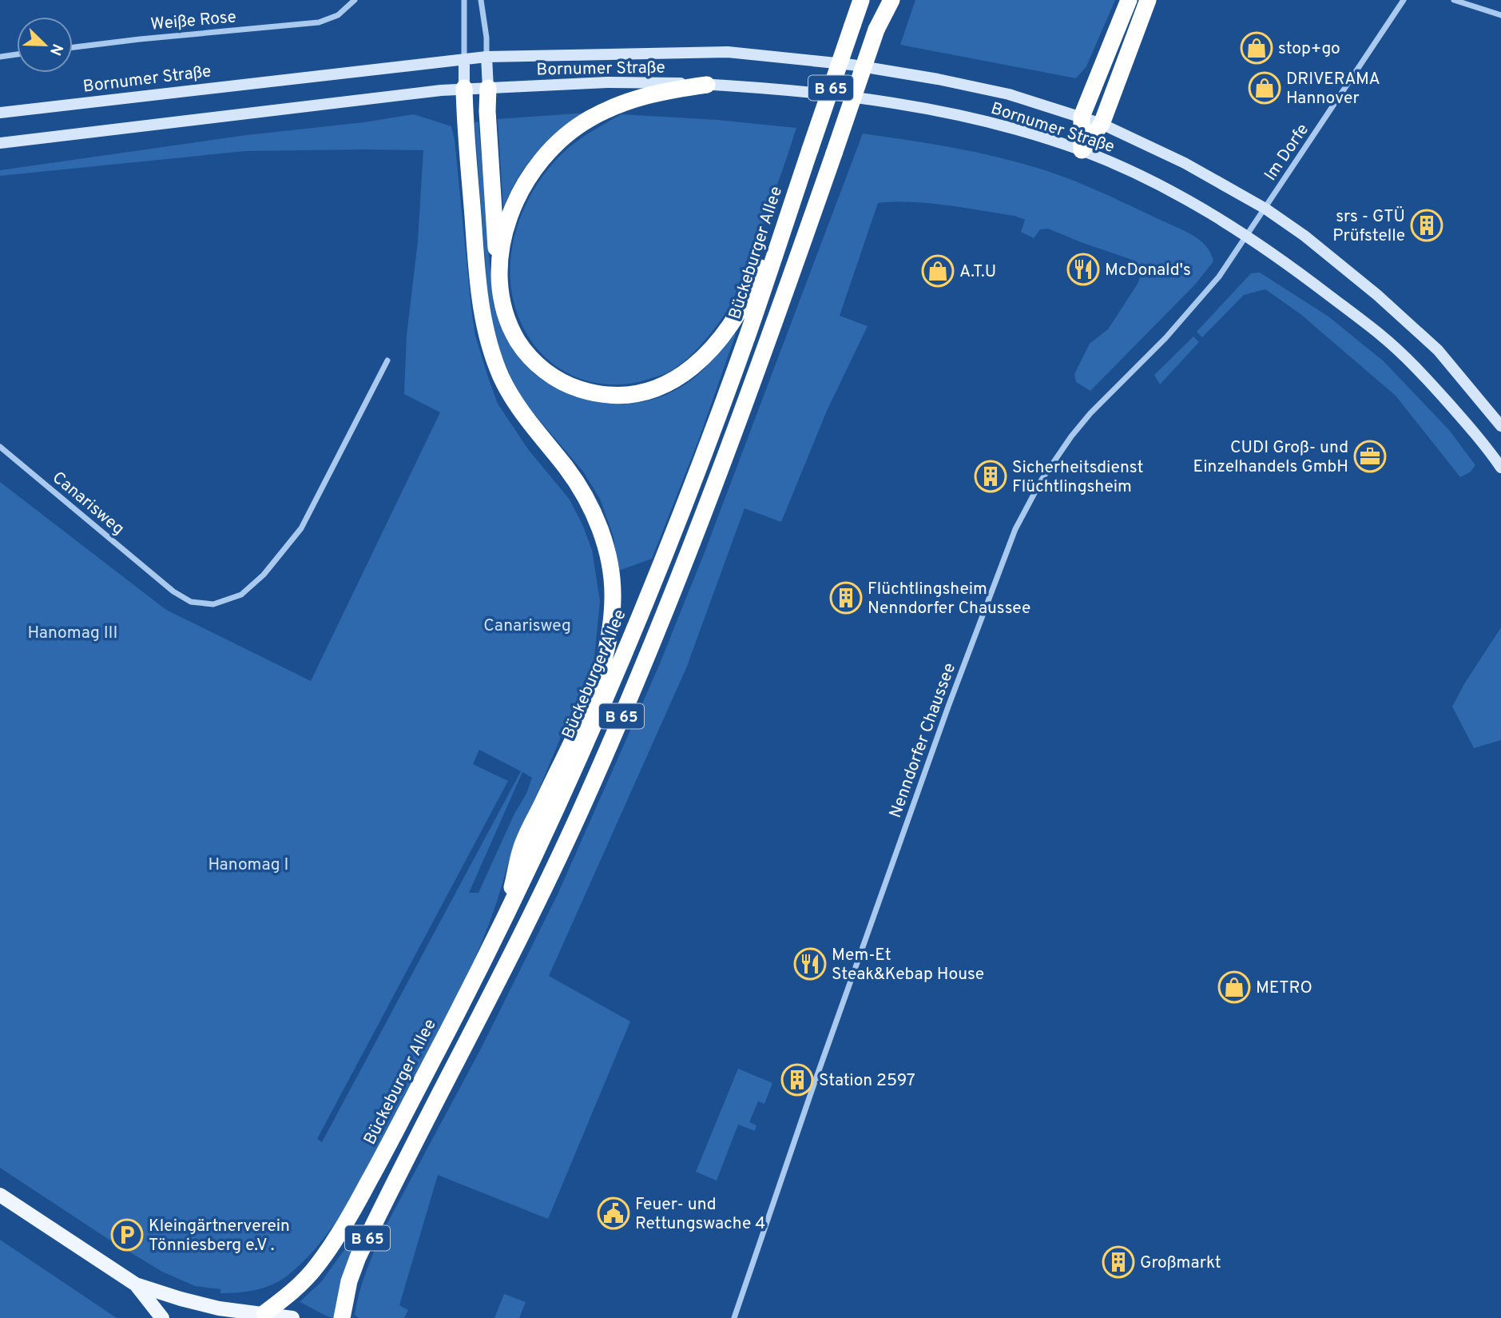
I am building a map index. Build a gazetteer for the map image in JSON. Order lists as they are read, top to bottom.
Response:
{
  "streets": {
    "highway": ["B 65", "Bückeburger Allee"],
    "main road": ["Bornumer Straße"],
    "street": [
      "Weiße Rose",
      "Im Dorfe",
      "Canarisweg",
      "Nenndorfer Chaussee"
    ]
  },
  "crossings": [
    ["Bornumer Straße", "Im Dorfe"],
    ["Bornumer Straße", "Nenndorfer Chaussee"],
    ["Im Dorfe", "Nenndorfer Chaussee"]
  ],
  "parks": ["Canarisweg", "Hanomag III", "Hanomag I"],
  "places": {
    "shop": [
      "stop+go",
      "DRIVERAMA Hannover",
      "A.T.U",
      "METRO"
    ],
    "building": [
      "srs - GTÜ Prüfstelle",
      "Sicherheitsdienst Flüchtlingsheim",
      "Flüchtlingsheim Nenndorfer Chaussee",
      "Station 2597",
      "Großmarkt"
    ],
    "restaurant": ["McDonald's", "Mem-Et Steak&Kebap House"],
    "office": ["CUDI Groß- und Einzelhandels GmbH"],
    "public building": ["Feuer- und Rettungswache 4"],
    "parking": ["Kleingärtnerverein Tönniesberg e.V ."]
  },
  "north": "bottom right"
}
